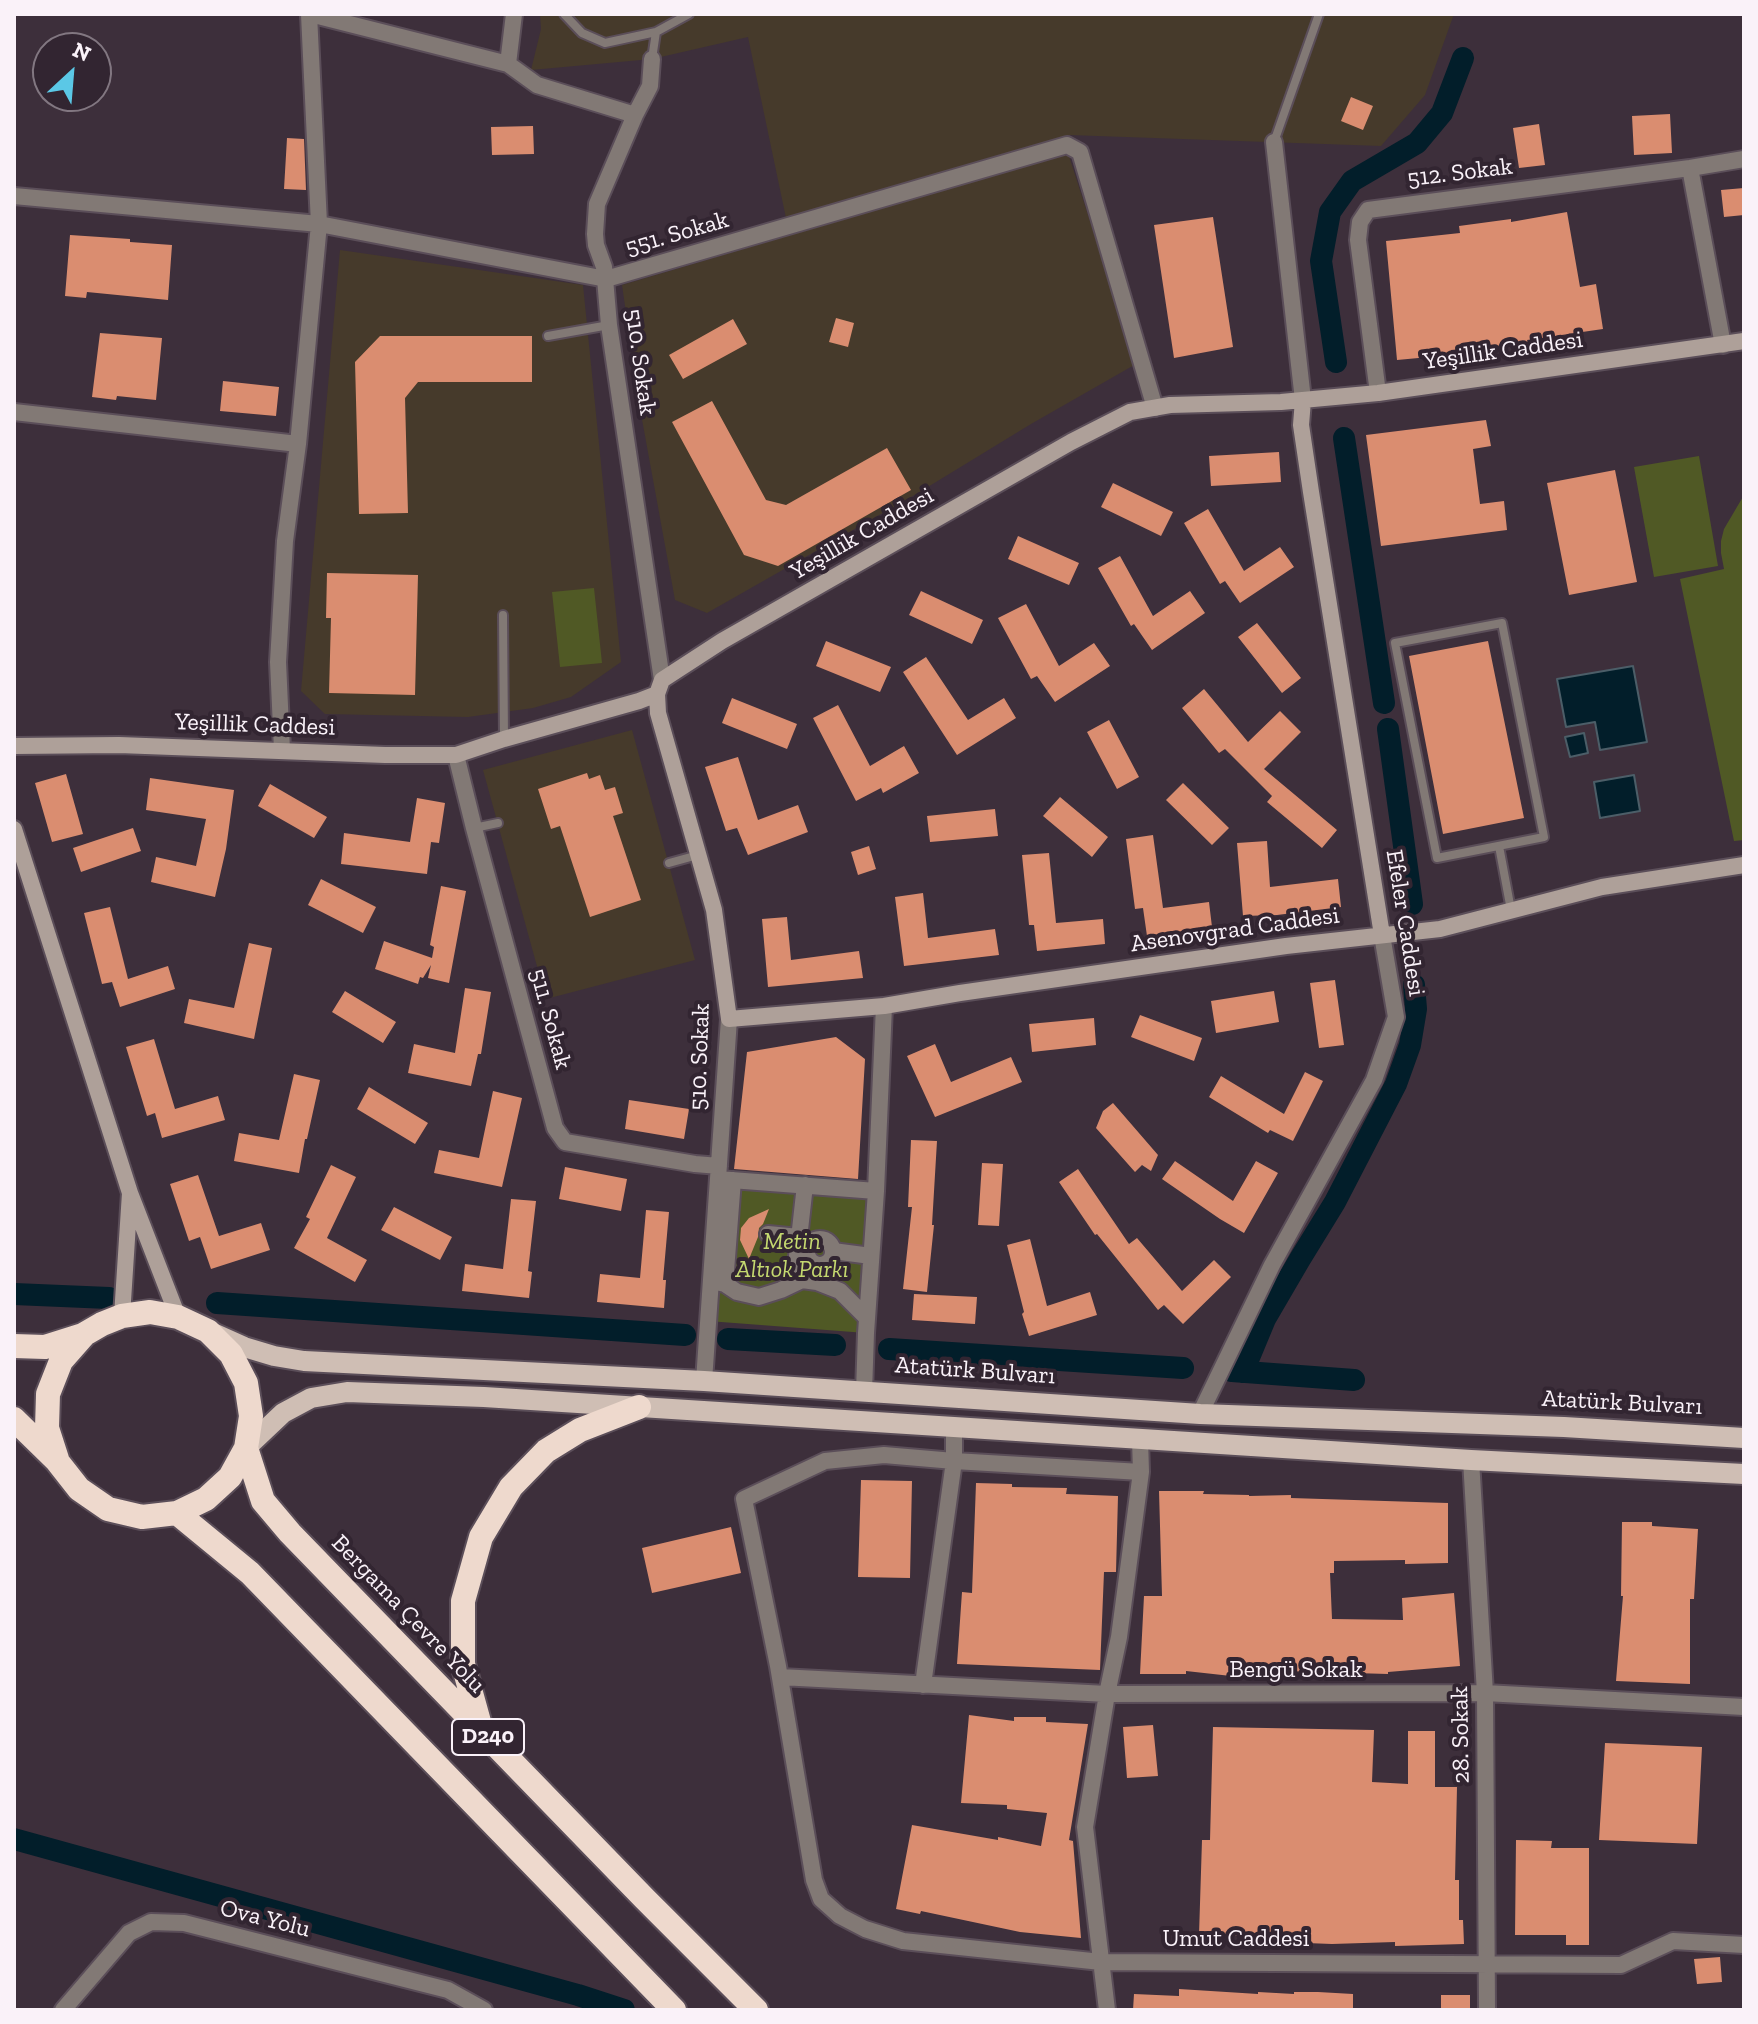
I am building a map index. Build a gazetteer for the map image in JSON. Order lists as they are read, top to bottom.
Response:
{
  "streets": {
    "highway": ["Atatürk Bulvarı", "Bergama Çevre Yolu", "D240"],
    "main road": [
      "Yeşillik Caddesi",
      "510. Sokak",
      "Efeler Caddesi",
      "Asenovgrad Caddesi"
    ],
    "street": [
      "512. Sokak",
      "551. Sokak",
      "511. Sokak",
      "Bengü Sokak",
      "28. Sokak",
      "Ova Yolu",
      "Umut Caddesi"
    ]
  },
  "crossings": [
    ["512. Sokak", "Yeşillik Caddesi"],
    ["551. Sokak", "Yeşillik Caddesi"],
    ["551. Sokak", "510. Sokak"],
    ["Yeşillik Caddesi", "510. Sokak"],
    ["Yeşillik Caddesi", "Efeler Caddesi"],
    ["Yeşillik Caddesi", "511. Sokak"],
    ["510. Sokak", "Asenovgrad Caddesi"],
    ["510. Sokak", "511. Sokak"],
    ["510. Sokak", "Atatürk Bulvarı"],
    ["Efeler Caddesi", "Asenovgrad Caddesi"],
    ["Efeler Caddesi", "Atatürk Bulvarı"],
    ["Atatürk Bulvarı", "Bergama Çevre Yolu"],
    ["Atatürk Bulvarı", "28. Sokak"],
    ["Atatürk Bulvarı", "D240"],
    ["Bergama Çevre Yolu", "D240"],
    ["Bengü Sokak", "28. Sokak"],
    ["Bengü Sokak", "Umut Caddesi"],
    ["28. Sokak", "Umut Caddesi"]
  ],
  "parks": ["Metin Altıok Parkı"],
  "north": "top right"
}
